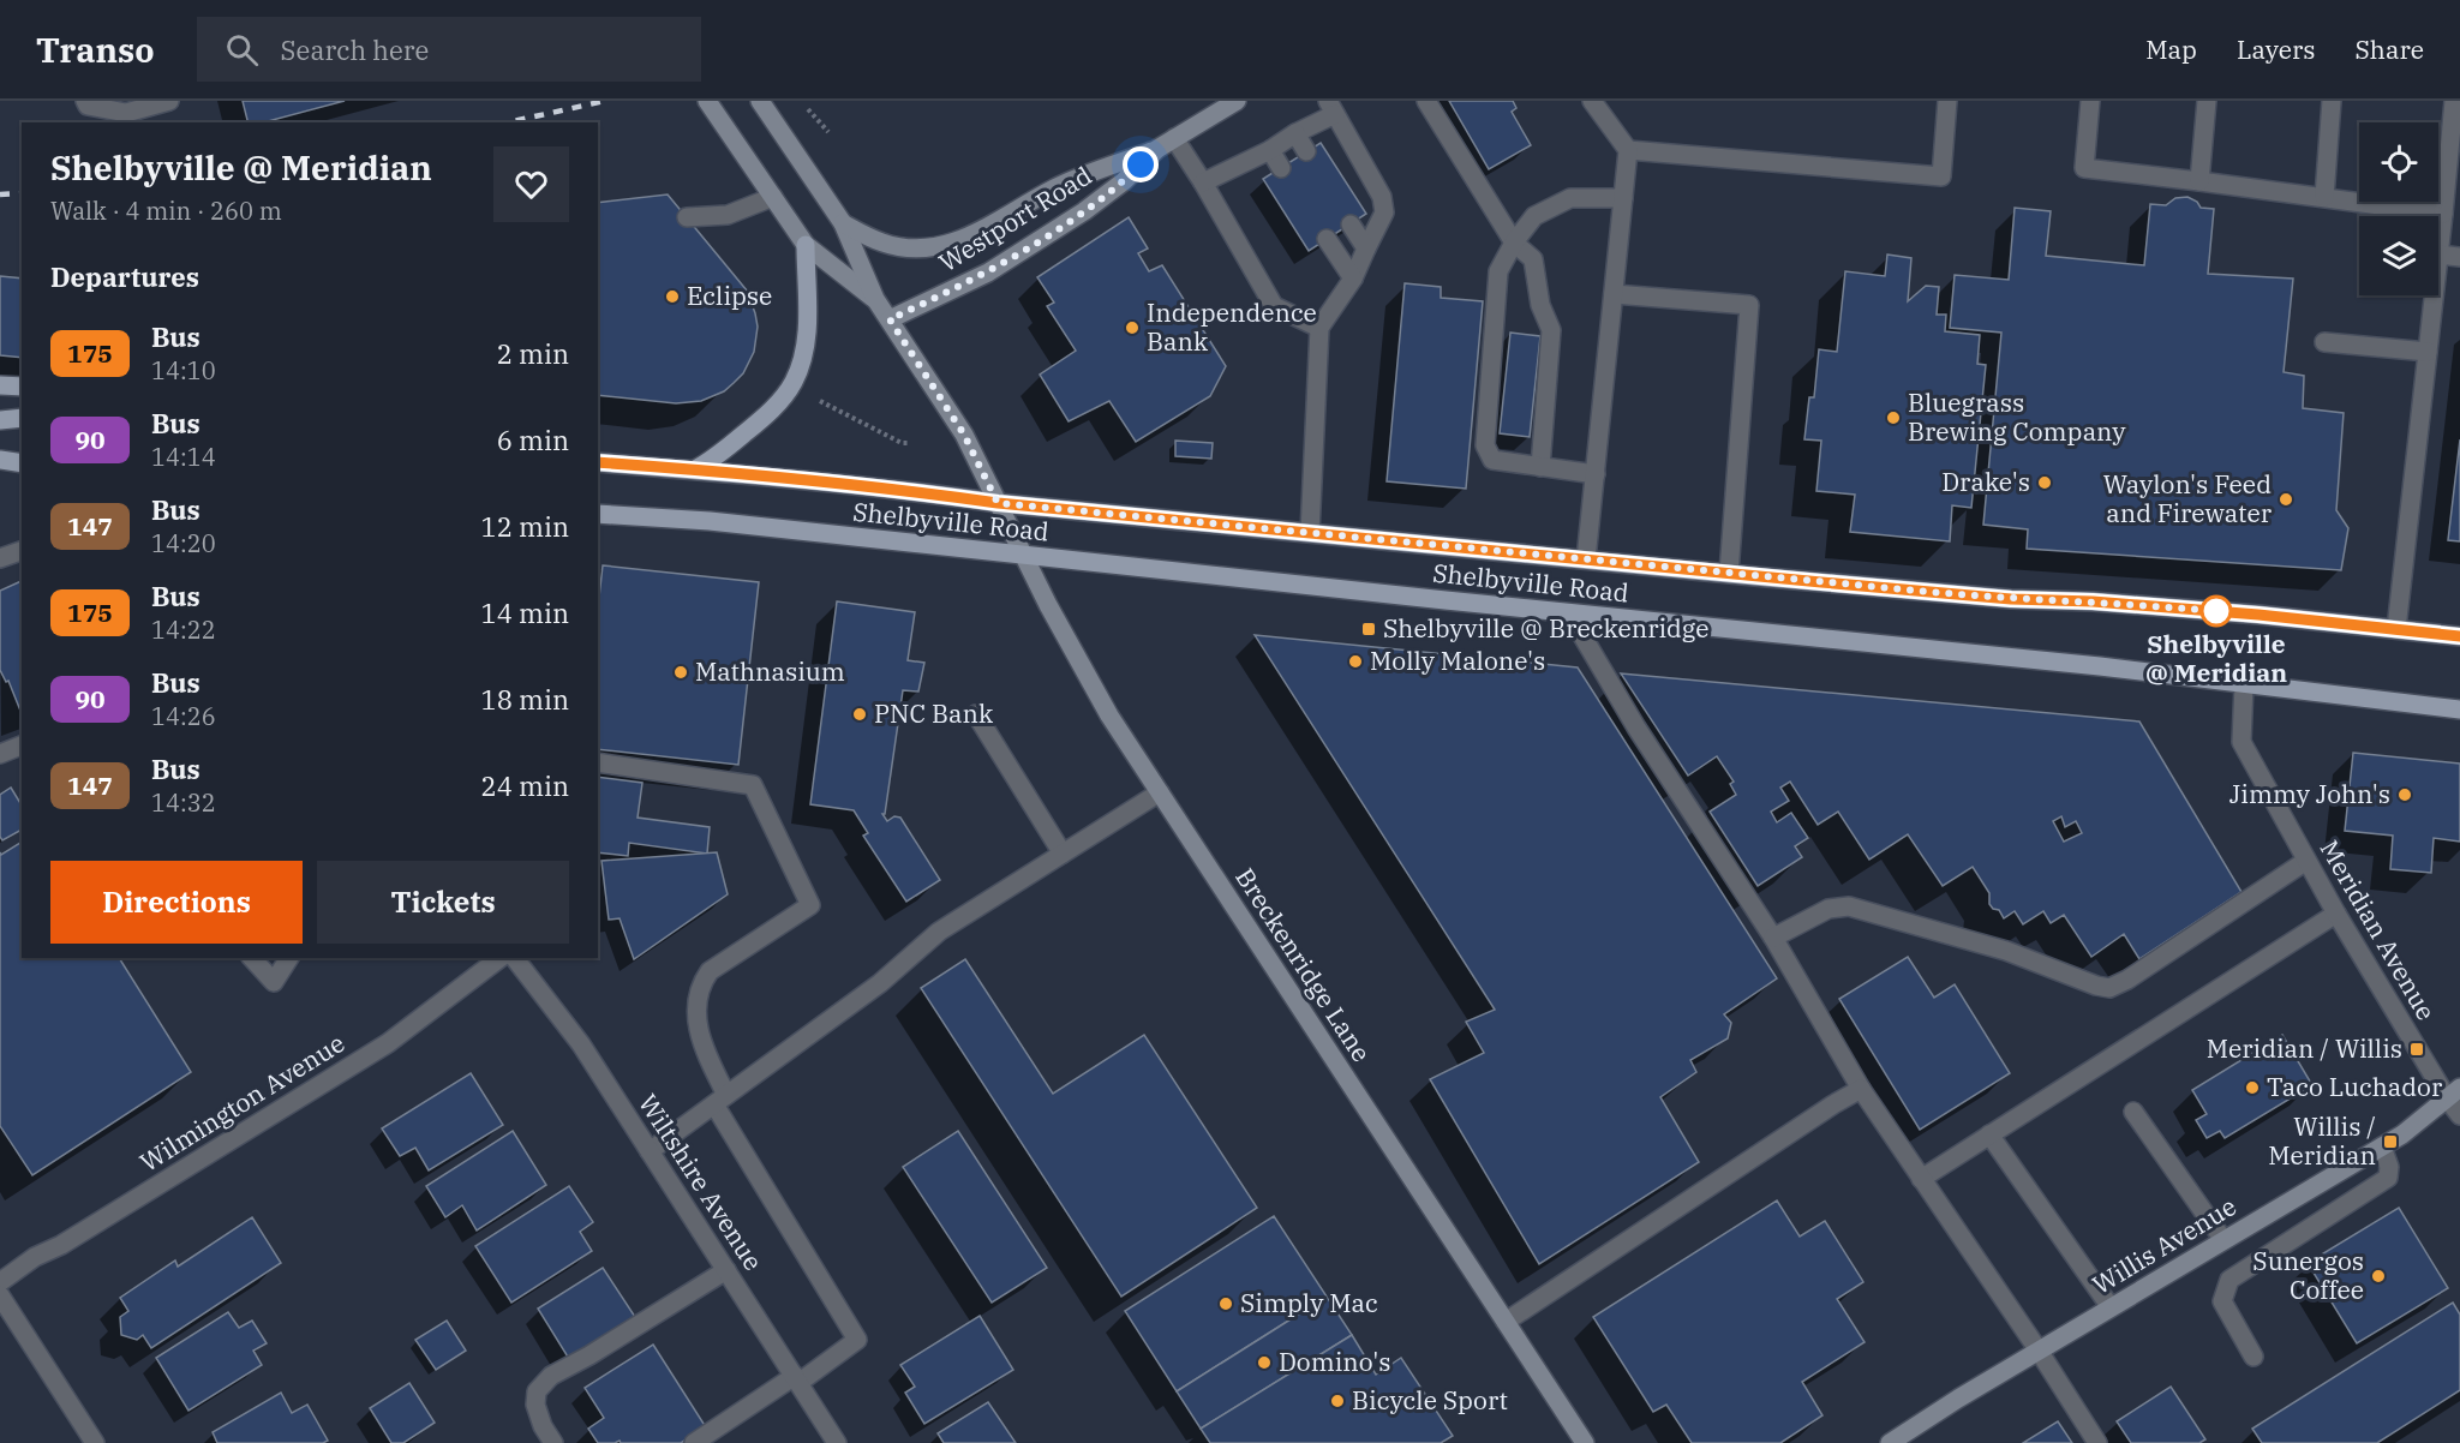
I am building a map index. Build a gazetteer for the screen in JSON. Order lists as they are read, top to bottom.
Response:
{
  "streets": {
    "main road": [
      "Westport Road",
      "Shelbyville Road",
      "Breckenridge Lane",
      "Willis Avenue"
    ],
    "street": ["Meridian Avenue", "Wilmington Avenue", "Wiltshire Avenue"]
  },
  "crossings": [
    ["Westport Road", "Breckenridge Lane"],
    ["Shelbyville Road", "Meridian Avenue"],
    ["Shelbyville Road", "Breckenridge Lane"],
    ["Meridian Avenue", "Willis Avenue"]
  ],
  "places": {
    "other": [
      "Eclipse",
      "Independence Bank",
      "Bluegrass Brewing Company",
      "Drake's",
      "Waylon's Feed and Firewater",
      "Shelbyville @ Meridian",
      "Molly Malone's",
      "Mathnasium",
      "PNC Bank",
      "Jimmy John's",
      "Taco Luchador",
      "Sunergos Coffee",
      "Simply Mac",
      "Domino's",
      "Bicycle Sport"
    ],
    "transit": ["Shelbyville @ Breckenridge", "Meridian / Willis", "Willis / Meridian"]
  },
  "lines": ["bus line 175"],
  "page": {
    "header": "Transo",
    "search": "Search here",
    "nav": ["Map", "Layers", "Share"],
    "heading": [
      ["Shelbyville @ Meridian", "Walk · 4 min · 260 m"],
      "Departures"
    ],
    "list": [
      {
        "mark": "175",
        "name": "Bus",
        "note": "14:10",
        "value": "2 min"
      },
      {
        "mark": "90",
        "name": "Bus",
        "note": "14:14",
        "value": "6 min"
      },
      {
        "mark": "147",
        "name": "Bus",
        "note": "14:20",
        "value": "12 min"
      },
      {
        "mark": "175",
        "name": "Bus",
        "note": "14:22",
        "value": "14 min"
      },
      {
        "mark": "90",
        "name": "Bus",
        "note": "14:26",
        "value": "18 min"
      },
      {
        "mark": "147",
        "name": "Bus",
        "note": "14:32",
        "value": "24 min"
      }
    ],
    "buttons": ["Directions", "Tickets"]
  }
}
